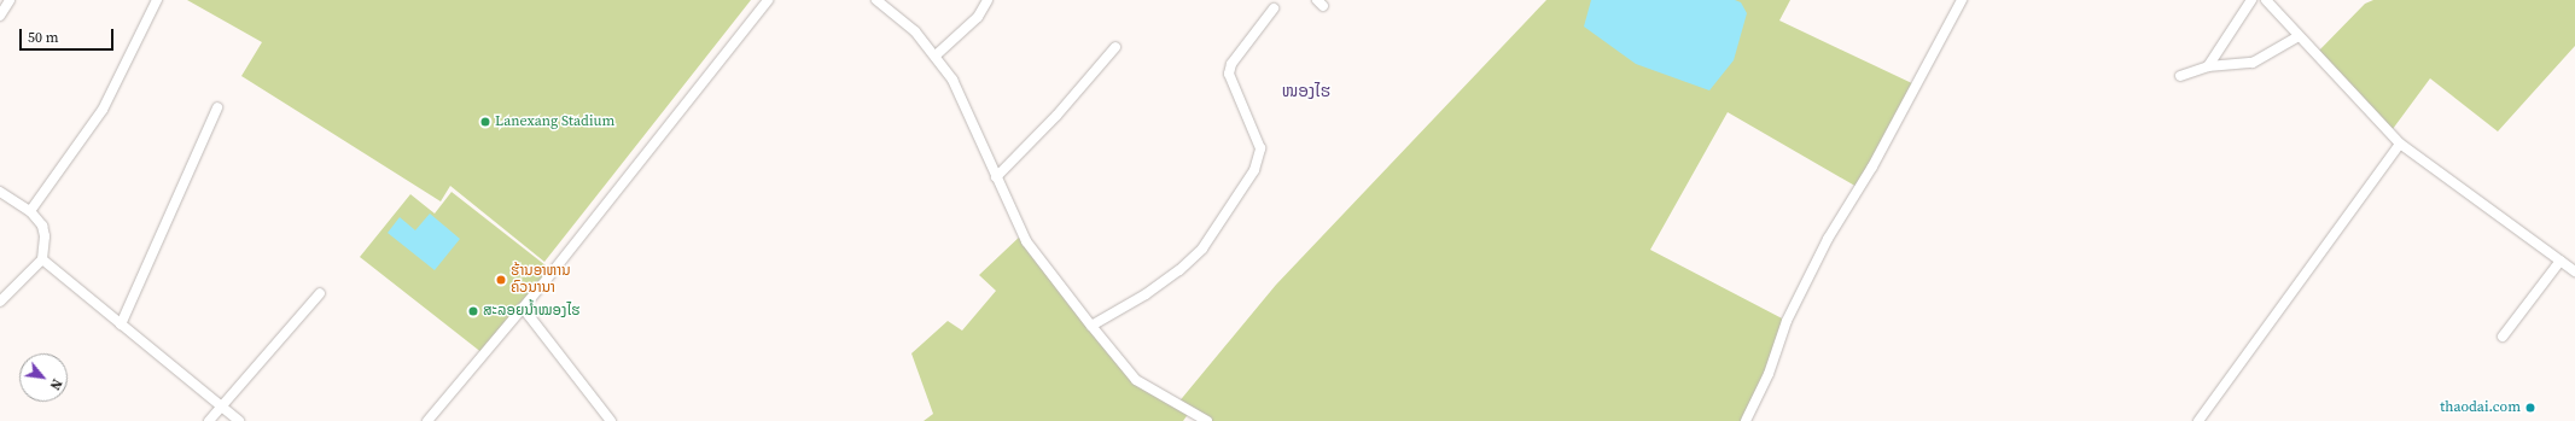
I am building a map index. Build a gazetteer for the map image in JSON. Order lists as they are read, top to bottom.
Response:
{
  "districts": ["ໜອງໄຮ"],
  "places": [
    "Lanexang Stadium",
    "ຮ້ານອາຫານ ຄົວນານາ",
    "ສະລອຍນ້ຳໝອງໄຮ",
    "thaodai.com"
  ],
  "scale_bar": "50 m",
  "north": "bottom right"
}
